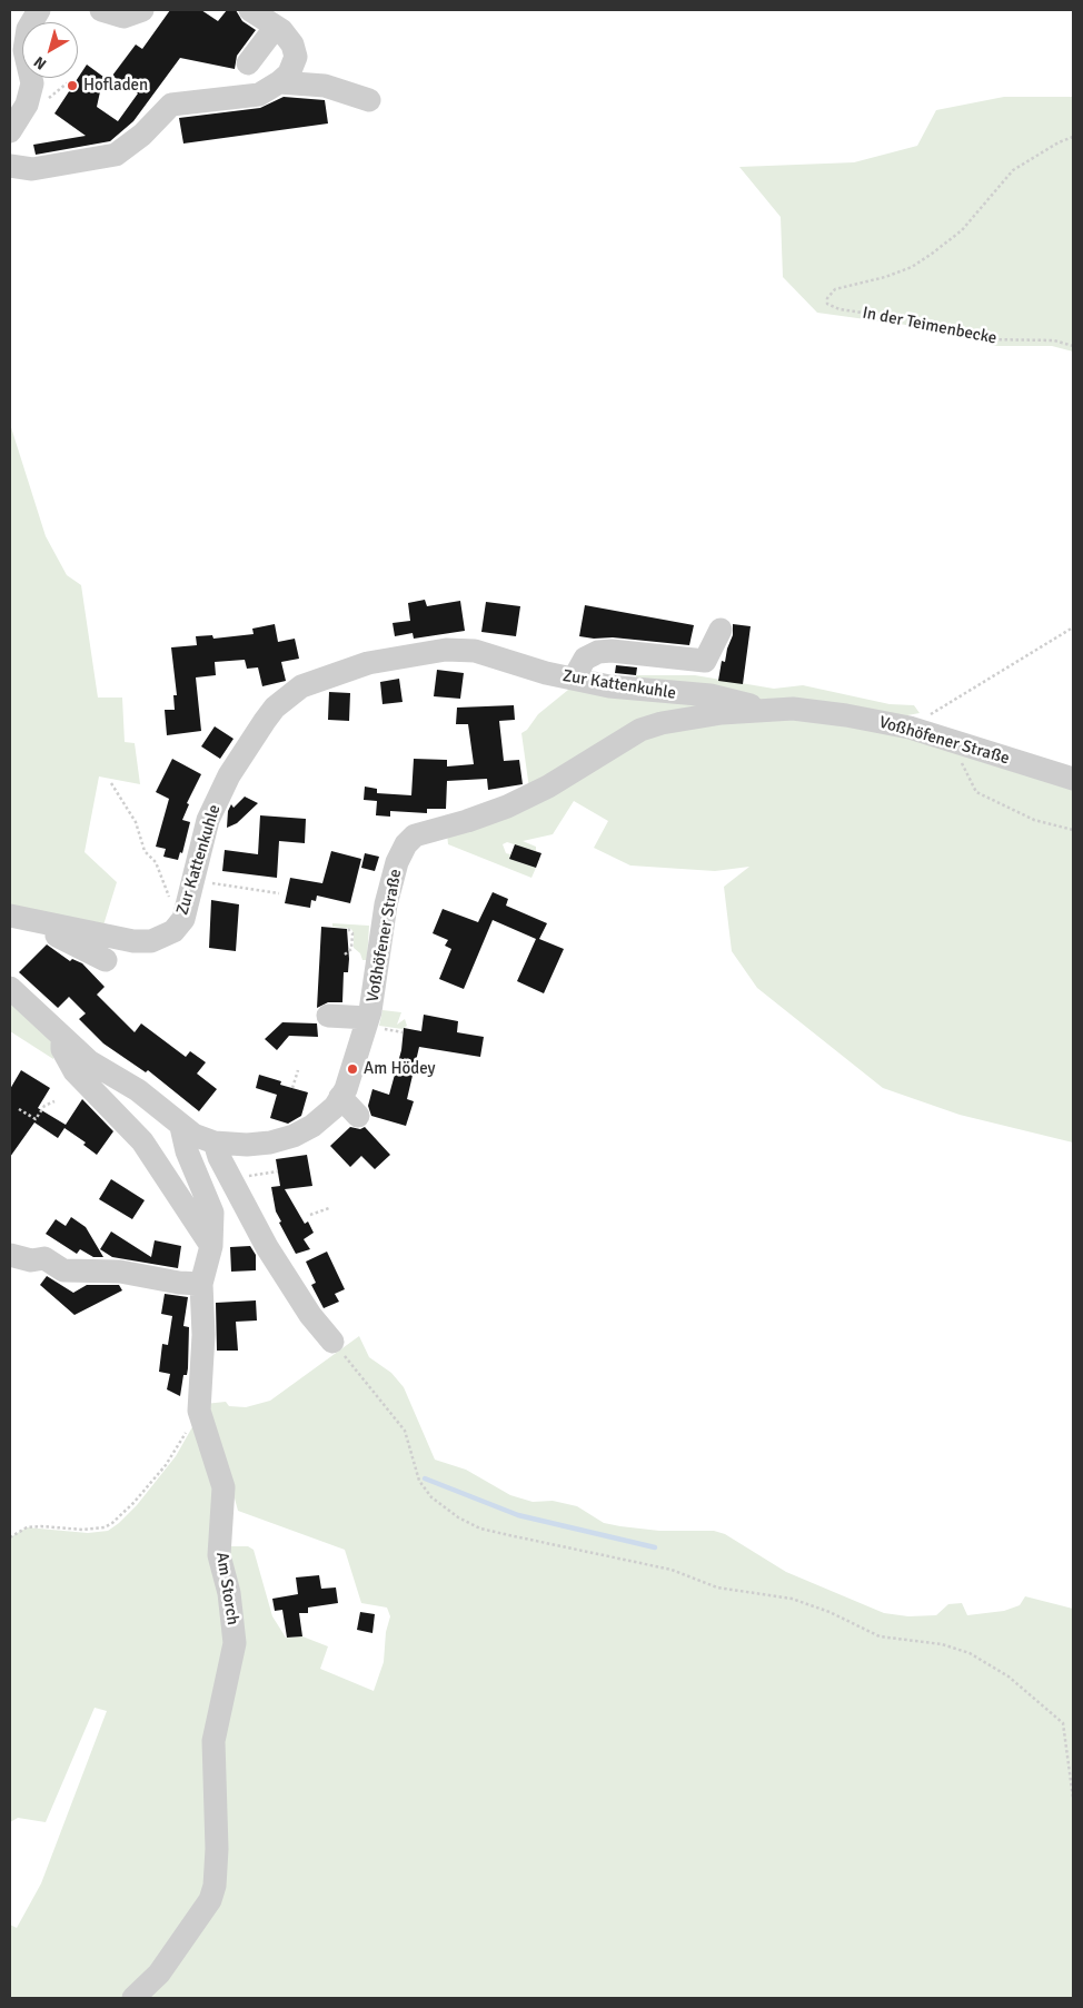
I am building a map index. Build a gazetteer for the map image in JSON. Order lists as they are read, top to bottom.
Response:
{
  "streets": {
    "street": ["Zur Kattenkuhle", "Voßhöfener Straße", "Am Storch"],
    "path": ["In der Teimenbecke"]
  },
  "crossings": [
    ["Zur Kattenkuhle", "Voßhöfener Straße"],
    ["Voßhöfener Straße", "Am Storch"]
  ],
  "places": ["Hofladen", "Am Hödey"],
  "north": "bottom left"
}
